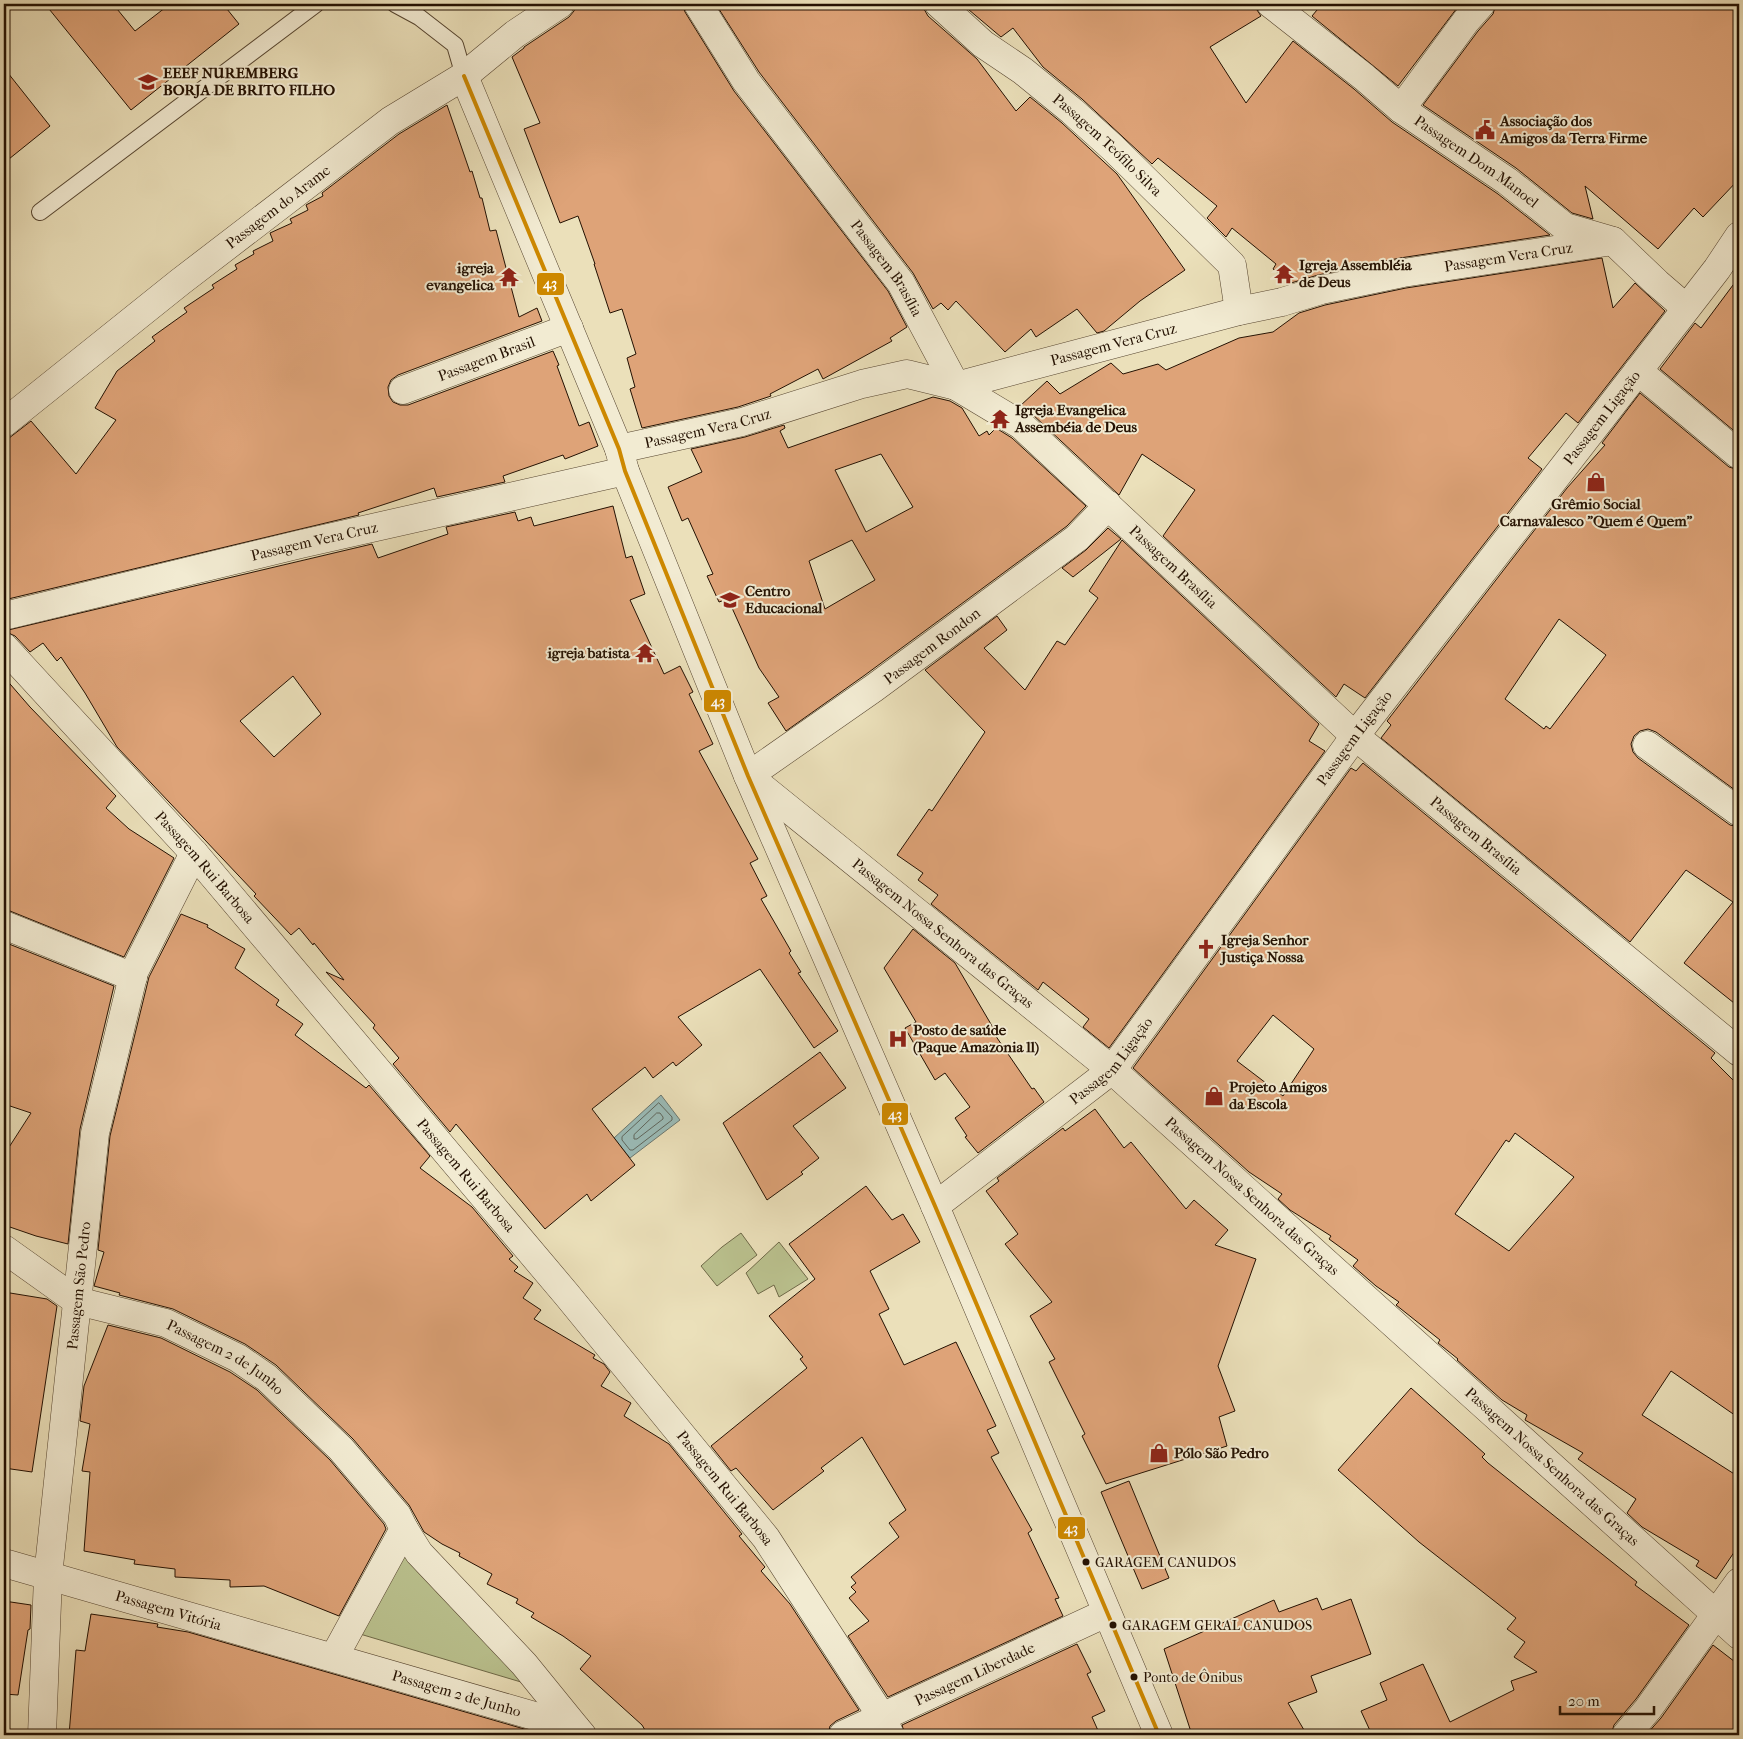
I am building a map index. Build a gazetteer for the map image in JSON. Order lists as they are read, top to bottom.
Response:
{
  "streets": {
    "street": [
      "Passagem Teófilo Silva",
      "Passagem Dom Manoel",
      "Passagem do Arame",
      "Passagem Vera Cruz",
      "Passagem Brasília",
      "Passagem Brasil",
      "Passagem Ligação",
      "Passagem Rondon",
      "Passagem Rui Barbosa",
      "Passagem Nossa Senhora das Graças",
      "Passagem São Pedro",
      "Passagem 2 de Junho",
      "Passagem Vitória",
      "Passagem Liberdade"
    ]
  },
  "crossings": [
    ["Passagem Teófilo Silva", "Passagem Vera Cruz"],
    ["Passagem Dom Manoel", "Passagem Vera Cruz"],
    ["Passagem Dom Manoel", "Passagem Ligação"],
    ["Passagem Vera Cruz", "Passagem Brasília"],
    ["Passagem Brasília", "Passagem Ligação"],
    ["Passagem Brasília", "Passagem Rondon"],
    ["Passagem Ligação", "Passagem Nossa Senhora das Graças"],
    ["Passagem Rondon", "Passagem Nossa Senhora das Graças"],
    ["Passagem Rui Barbosa", "Passagem São Pedro"],
    ["Passagem Rui Barbosa", "Passagem Liberdade"],
    ["Passagem São Pedro", "Passagem 2 de Junho"],
    ["Passagem São Pedro", "Passagem Vitória"],
    ["Passagem 2 de Junho", "Passagem Vitória"]
  ],
  "places": {
    "school or university": ["EEEF NUREMBERG BORJA DE BRITO FILHO", "Centro Educacional"],
    "public building": ["Associação dos Amigos da Terra Firme"],
    "temple": [
      "Igreja Assembléia de Deus",
      "igreja evangelica",
      "Igreja Evangelica Assembéia de Deus",
      "igreja batista"
    ],
    "shop": ["Grêmio Social Carnavalesco \"Quem é Quem\"", "Projeto Amigos da Escola", "Pólo São Pedro"],
    "church": ["Igreja Senhor Justiça Nossa"],
    "hospital": ["Posto de saúde (Paque Amazonia ll)"],
    "other": ["GARAGEM CANUDOS", "GARAGEM GERAL CANUDOS", "Ponto de Ônibus"]
  },
  "lines": ["transit line 43"],
  "scale_bar": "20 m"
}
